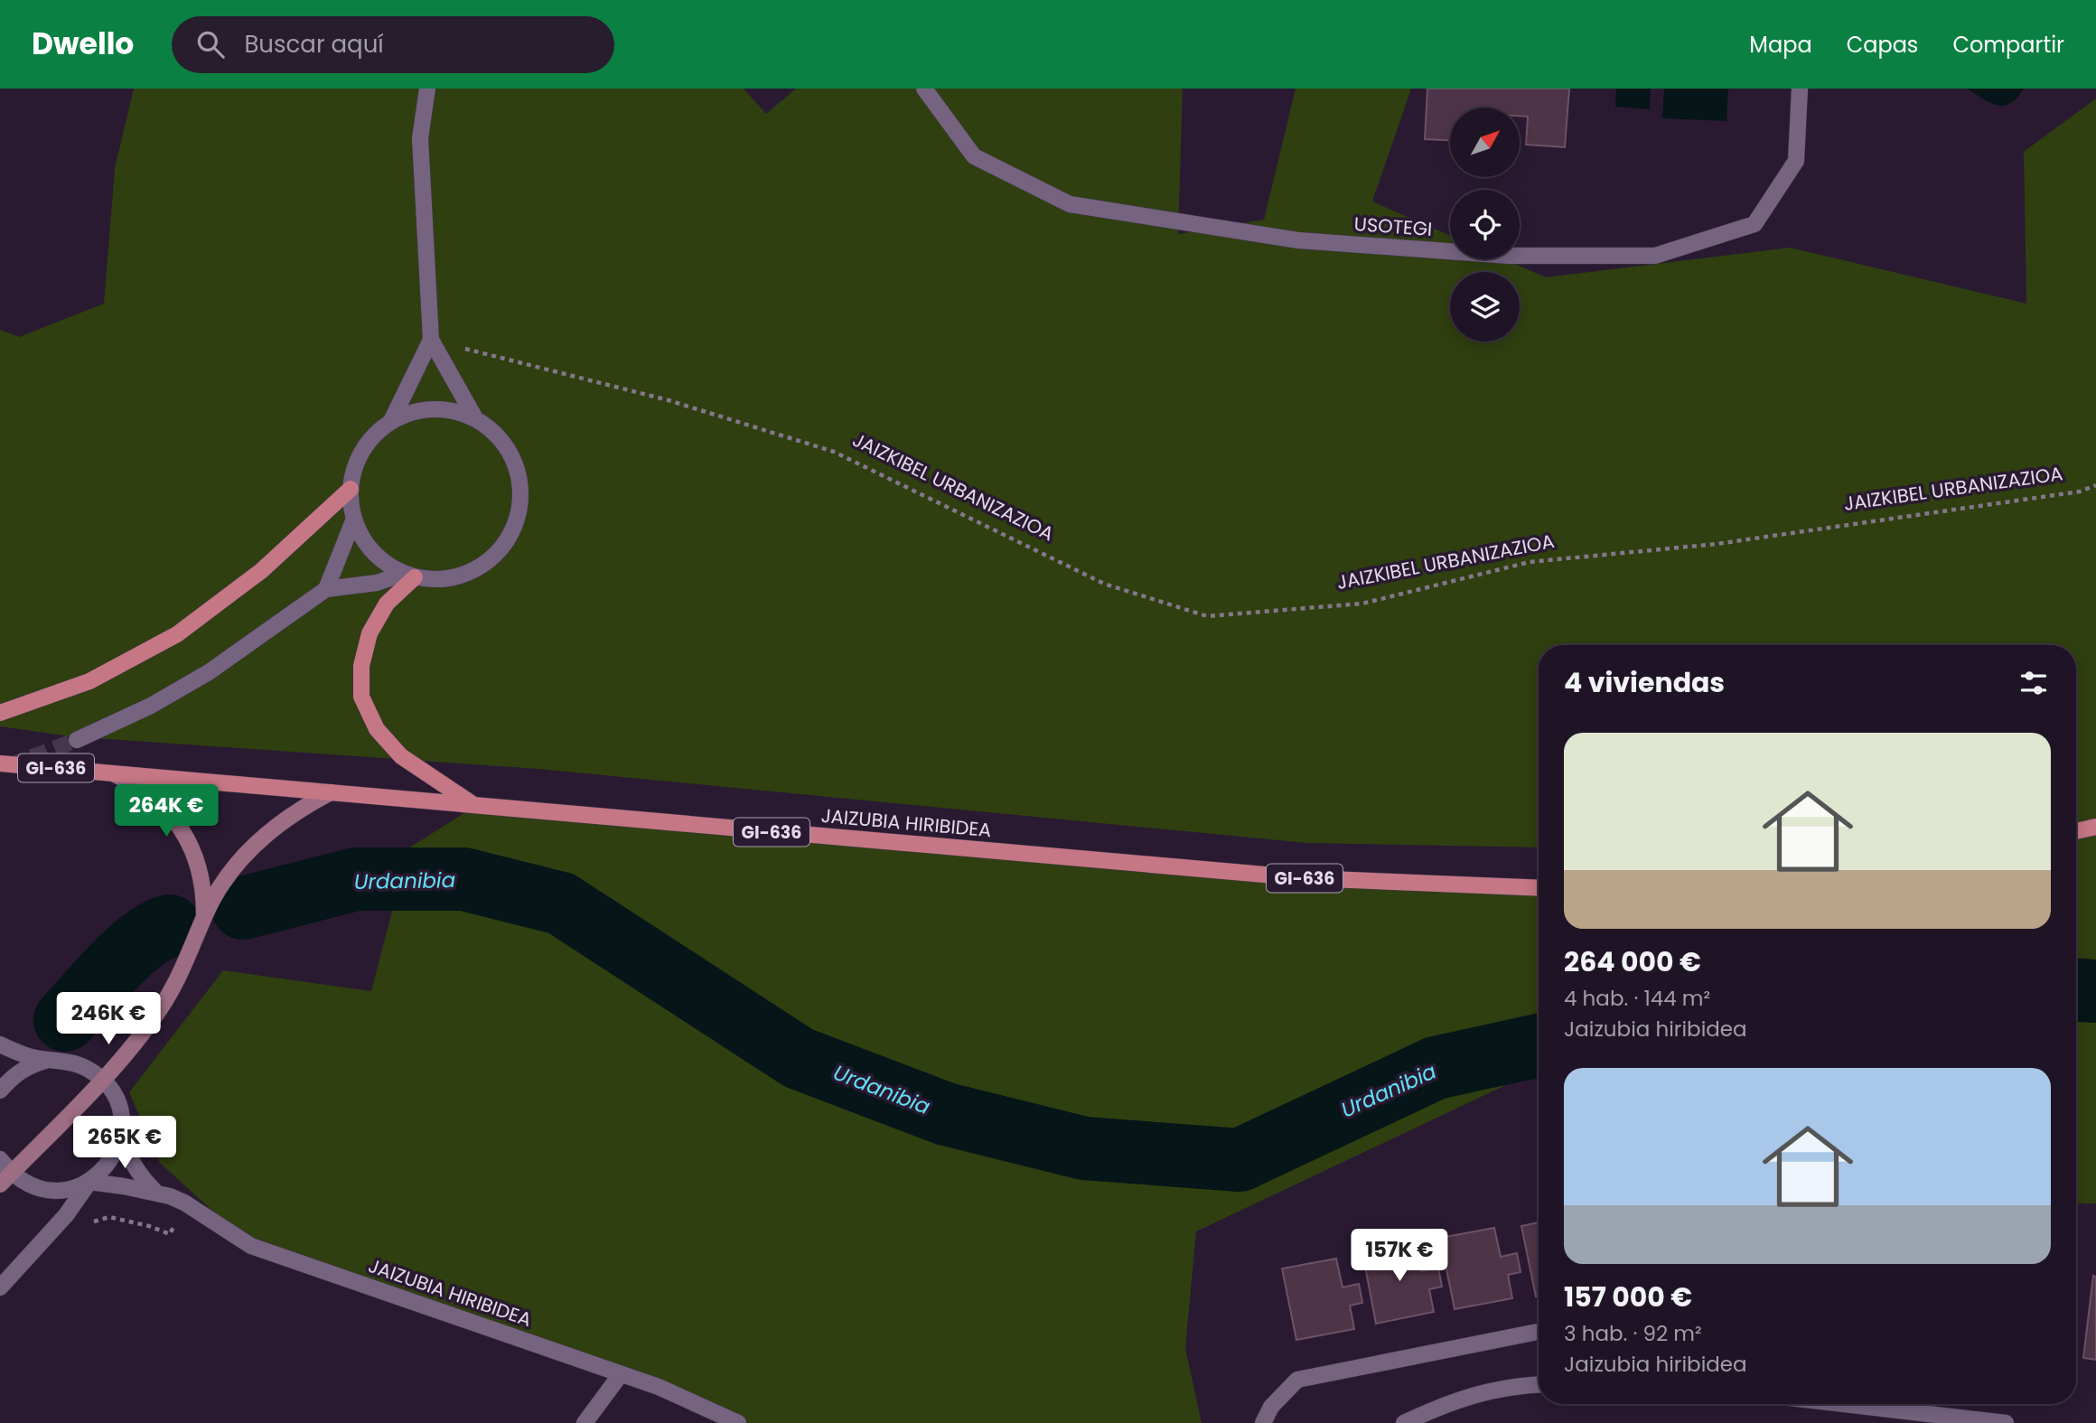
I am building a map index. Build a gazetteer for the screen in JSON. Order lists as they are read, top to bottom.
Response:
{
  "streets": {
    "main road": ["GI-636", "JAIZUBIA HIRIBIDEA"],
    "street": ["USOTEGI"],
    "path": ["JAIZKIBEL URBANIZAZIOA"]
  },
  "crossings": [
    ["GI-636", "JAIZUBIA HIRIBIDEA"]
  ],
  "water": ["Urdanibia"],
  "north": "top right",
  "page": {
    "header": "Dwello",
    "search": "Buscar aquí",
    "nav": ["Mapa", "Capas", "Compartir"],
    "heading": "4 viviendas",
    "list": [
      {
        "name": "264 000 €",
        "note": "4 hab. · 144 m² · Jaizubia hiribidea"
      },
      {
        "name": "157 000 €",
        "note": "3 hab. · 92 m² · Jaizubia hiribidea"
      }
    ],
    "price": [
      "264K €",
      "246K €",
      "265K €",
      "157K €"
    ]
  }
}
